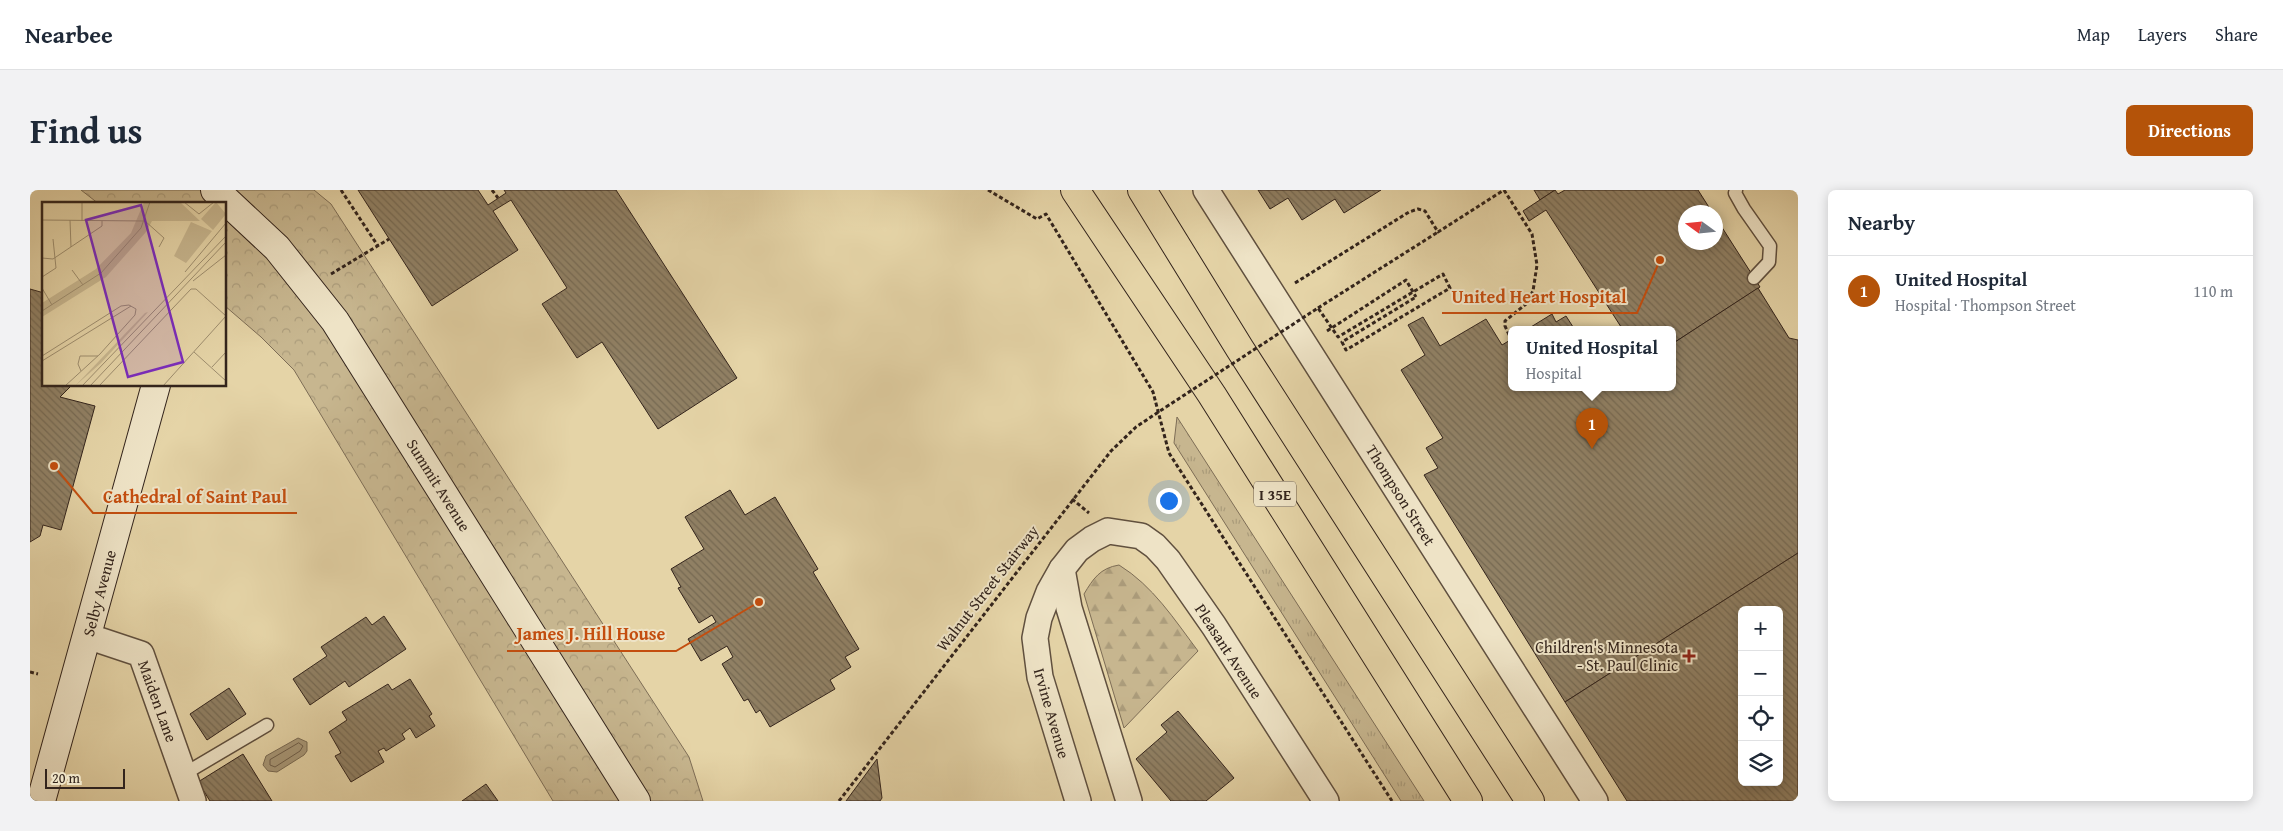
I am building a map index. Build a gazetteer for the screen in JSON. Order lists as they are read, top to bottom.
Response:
{
  "streets": {
    "highway": ["I 35E"],
    "street": [
      "Summit Avenue",
      "Thompson Street",
      "Selby Avenue",
      "Pleasant Avenue",
      "Maiden Lane",
      "Irvine Avenue"
    ],
    "path": ["Walnut Street Stairway"]
  },
  "crossings": [
    ["Selby Avenue", "Maiden Lane"],
    ["Pleasant Avenue", "Irvine Avenue"]
  ],
  "places": {
    "other": ["United Heart Hospital", "Cathedral of Saint Paul", "James J. Hill House"],
    "health": ["Children's Minnesota - St. Paul Clinic"]
  },
  "scale_bar": "20 m",
  "north": "left",
  "page": {
    "header": "Nearbee",
    "nav": ["Map", "Layers", "Share"],
    "title": "Find us",
    "buttons": "Directions",
    "heading": "Nearby",
    "list": [
      {
        "mark": "1",
        "name": "United Hospital",
        "note": "Hospital · Thompson Street",
        "value": "110 m"
      }
    ],
    "popup": ["United Hospital", "Hospital"],
    "pins": "1",
    "map_buttons": ["+", "−"],
    "scale": "20 m"
  }
}
